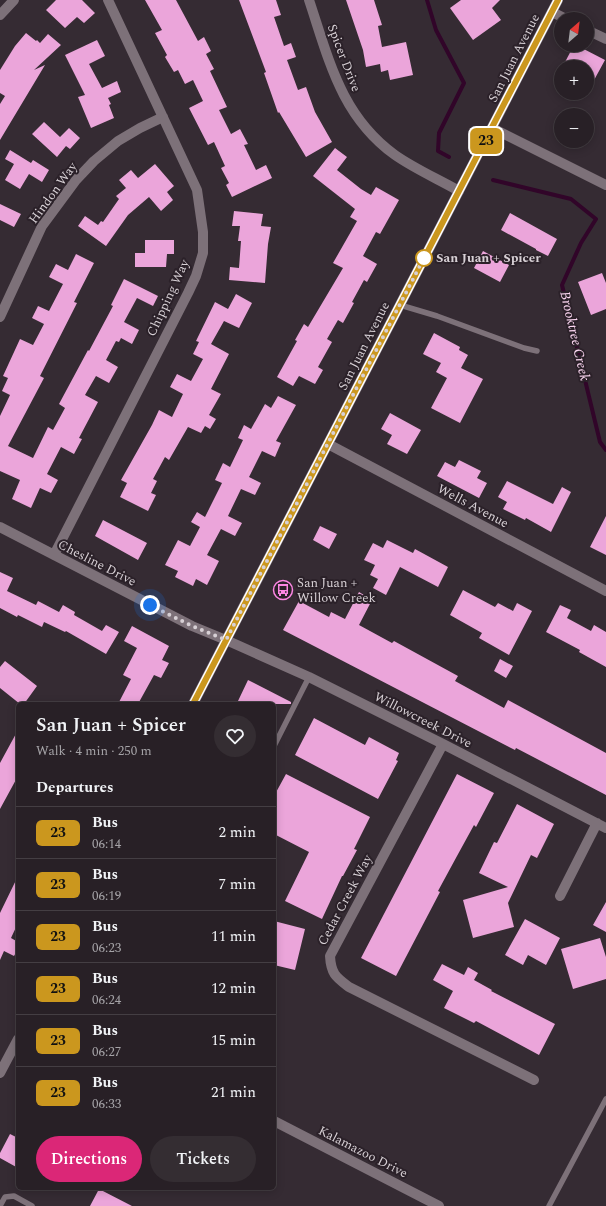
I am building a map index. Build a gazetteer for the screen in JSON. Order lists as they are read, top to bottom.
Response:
{
  "streets": {
    "street": [
      "Spicer Drive",
      "San Juan Avenue",
      "Hindon Way",
      "Chipping Way",
      "Wells Avenue",
      "Chesline Drive",
      "Willowcreek Drive",
      "Cedar Creek Way",
      "Kalamazoo Drive"
    ]
  },
  "crossings": [
    ["Spicer Drive", "San Juan Avenue"],
    ["San Juan Avenue", "Wells Avenue"],
    ["San Juan Avenue", "Chesline Drive"],
    ["San Juan Avenue", "Willowcreek Drive"],
    ["Hindon Way", "Chipping Way"],
    ["Chipping Way", "Chesline Drive"],
    ["Chesline Drive", "Willowcreek Drive"],
    ["Willowcreek Drive", "Cedar Creek Way"]
  ],
  "water": ["Brooktree Creek"],
  "places": {
    "other": ["San Juan + Spicer"],
    "bus stop": ["San Juan + Willow Creek"]
  },
  "lines": ["bus line 23"],
  "north": "top right",
  "page": {
    "on_map": "23",
    "map_buttons": ["+", "−"],
    "heading": [
      ["San Juan + Spicer", "Walk · 4 min · 250 m"],
      "Departures"
    ],
    "list": [
      {
        "mark": "23",
        "name": "Bus",
        "note": "06:14",
        "value": "2 min"
      },
      {
        "mark": "23",
        "name": "Bus",
        "note": "06:19",
        "value": "7 min"
      },
      {
        "mark": "23",
        "name": "Bus",
        "note": "06:23",
        "value": "11 min"
      },
      {
        "mark": "23",
        "name": "Bus",
        "note": "06:24",
        "value": "12 min"
      },
      {
        "mark": "23",
        "name": "Bus",
        "note": "06:27",
        "value": "15 min"
      },
      {
        "mark": "23",
        "name": "Bus",
        "note": "06:33",
        "value": "21 min"
      }
    ],
    "buttons": ["Directions", "Tickets"]
  }
}
